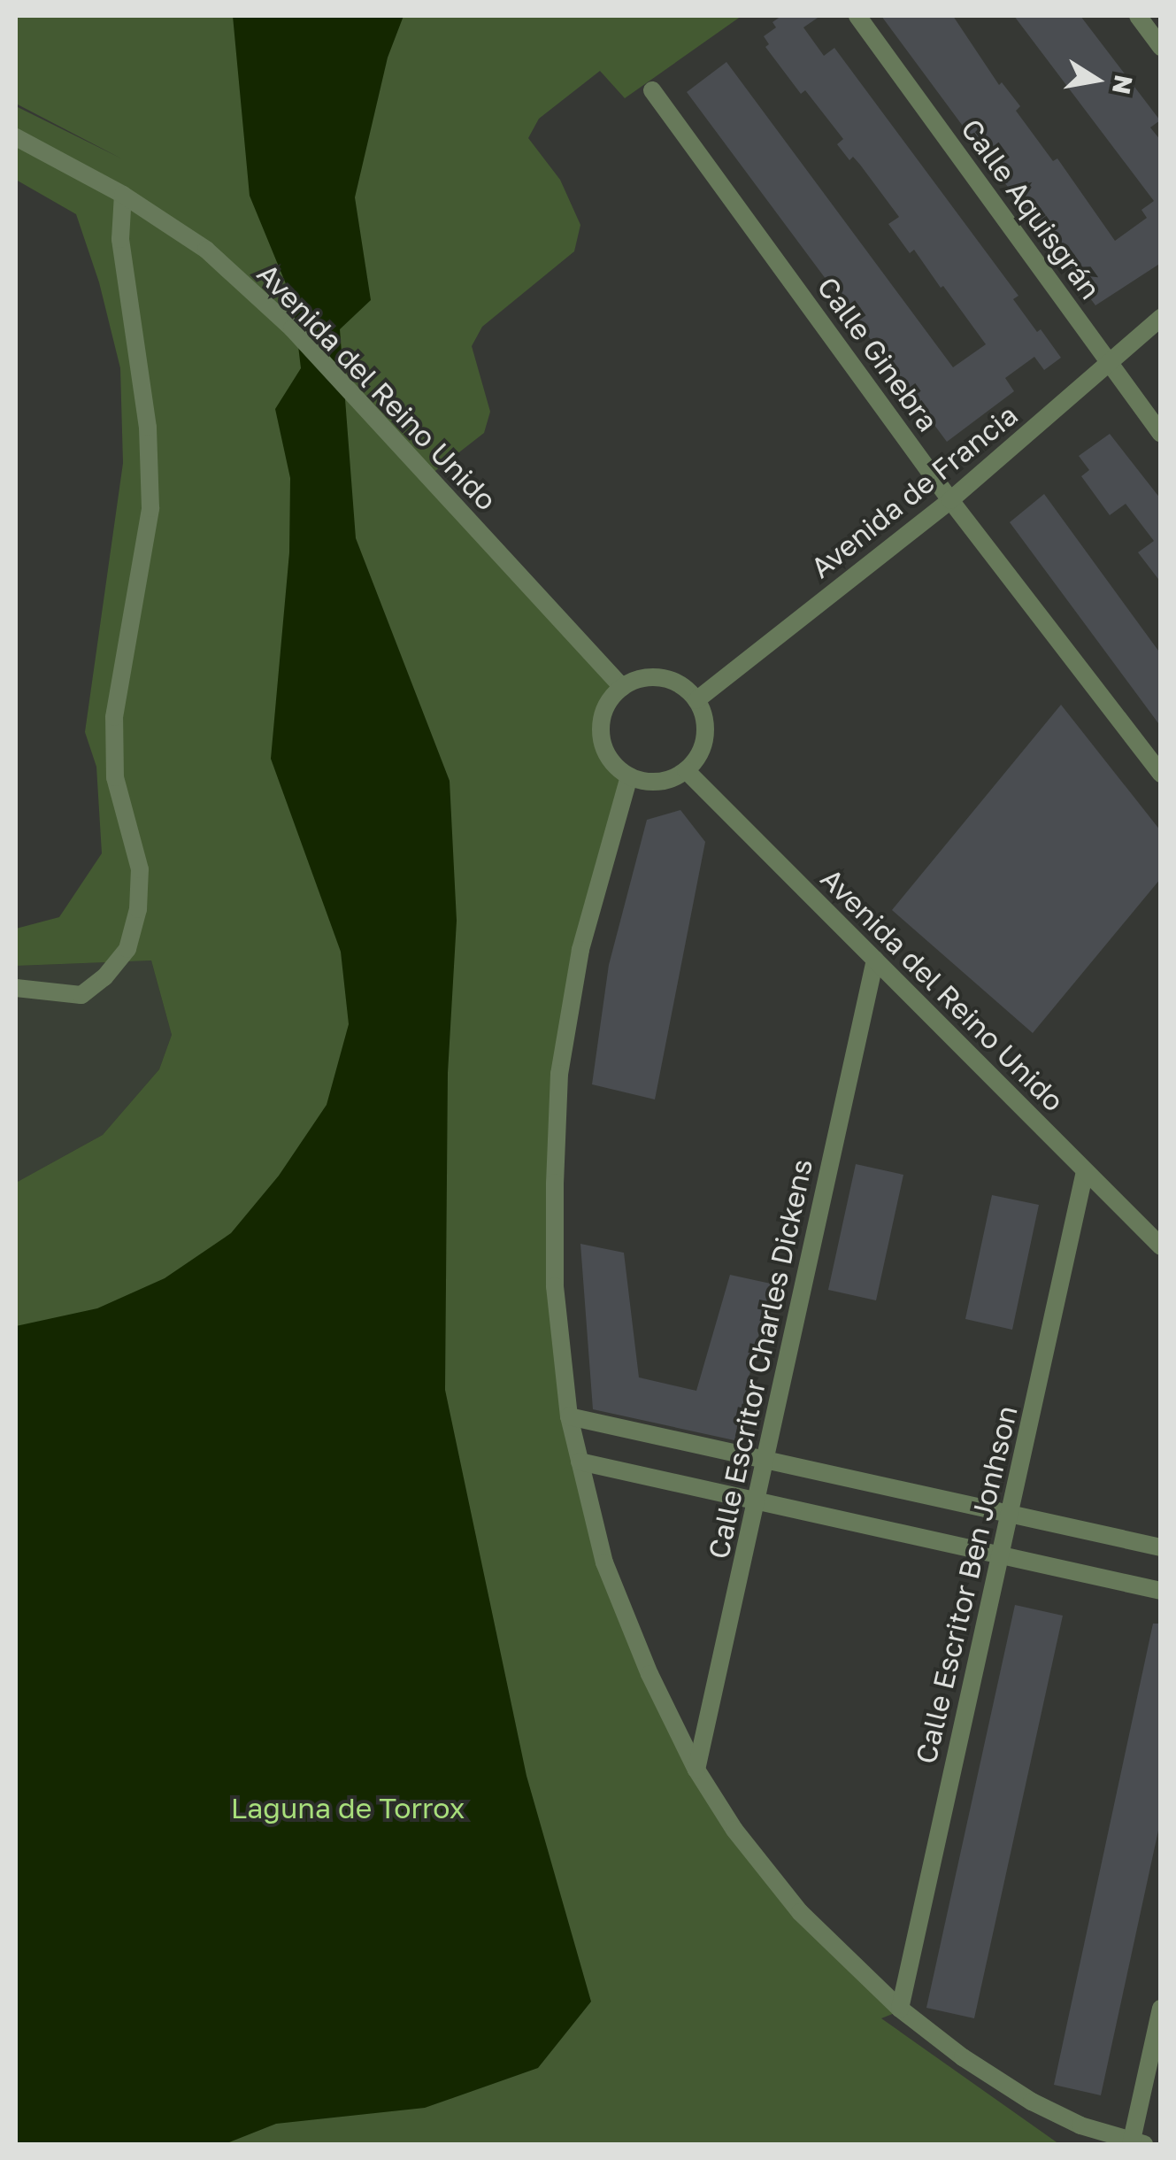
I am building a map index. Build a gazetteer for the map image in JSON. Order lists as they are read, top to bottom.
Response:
{
  "streets": {
    "street": [
      "Calle Aquisgrán",
      "Calle Ginebra",
      "Avenida del Reino Unido",
      "Avenida de Francia",
      "Calle Escritor Charles Dickens",
      "Calle Escritor Ben Jonhson"
    ]
  },
  "crossings": [
    ["Calle Aquisgrán", "Avenida de Francia"],
    ["Calle Ginebra", "Avenida de Francia"],
    ["Avenida del Reino Unido", "Avenida de Francia"],
    ["Avenida del Reino Unido", "Calle Escritor Charles Dickens"],
    ["Avenida del Reino Unido", "Calle Escritor Ben Jonhson"]
  ],
  "parks": ["Laguna de Torrox"],
  "north": "right"
}
